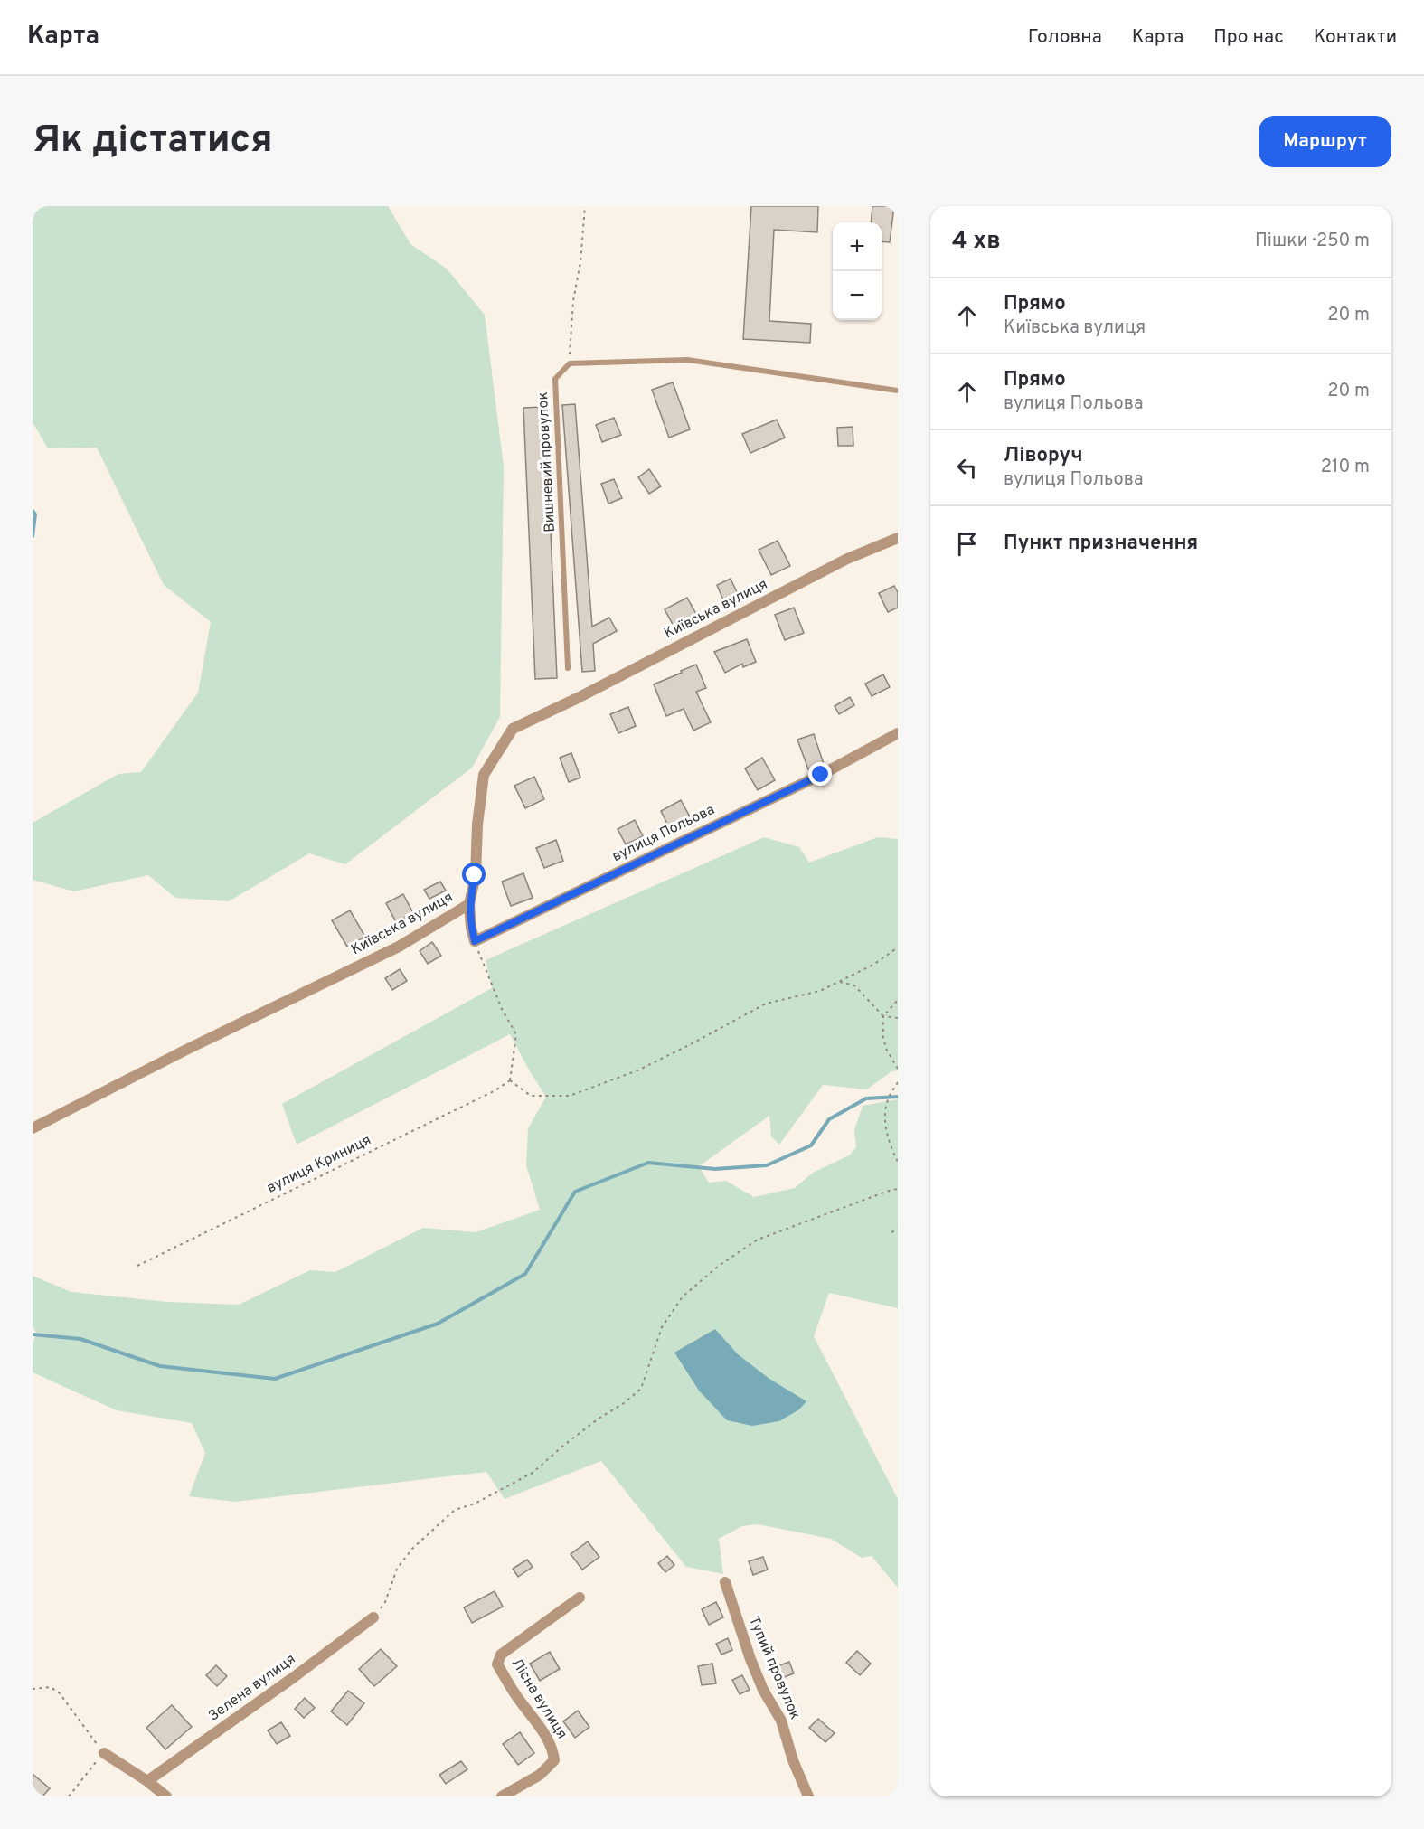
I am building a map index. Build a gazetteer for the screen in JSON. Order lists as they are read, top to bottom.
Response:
{
  "streets": {
    "street": [
      "Київська вулиця",
      "вулиця Польова",
      "Тупий провулок",
      "Зелена вулиця",
      "Лісна вулиця"
    ],
    "lane": ["Вишневий провулок"],
    "path": ["вулиця Криниця"]
  },
  "page": {
    "header": "Карта",
    "nav": [
      "Головна",
      "Карта",
      "Про нас",
      "Контакти"
    ],
    "buttons": "Маршрут",
    "title": "Як дістатися",
    "heading": ["4 хв", "Пішки · 250 m"],
    "map_buttons": ["+", "−"],
    "list": [
      ["Прямо", "Київська вулиця", "20 m"],
      ["Прямо", "вулиця Польова", "20 m"],
      ["Ліворуч", "вулиця Польова", "210 m"],
      "Пункт призначення"
    ]
  }
}
